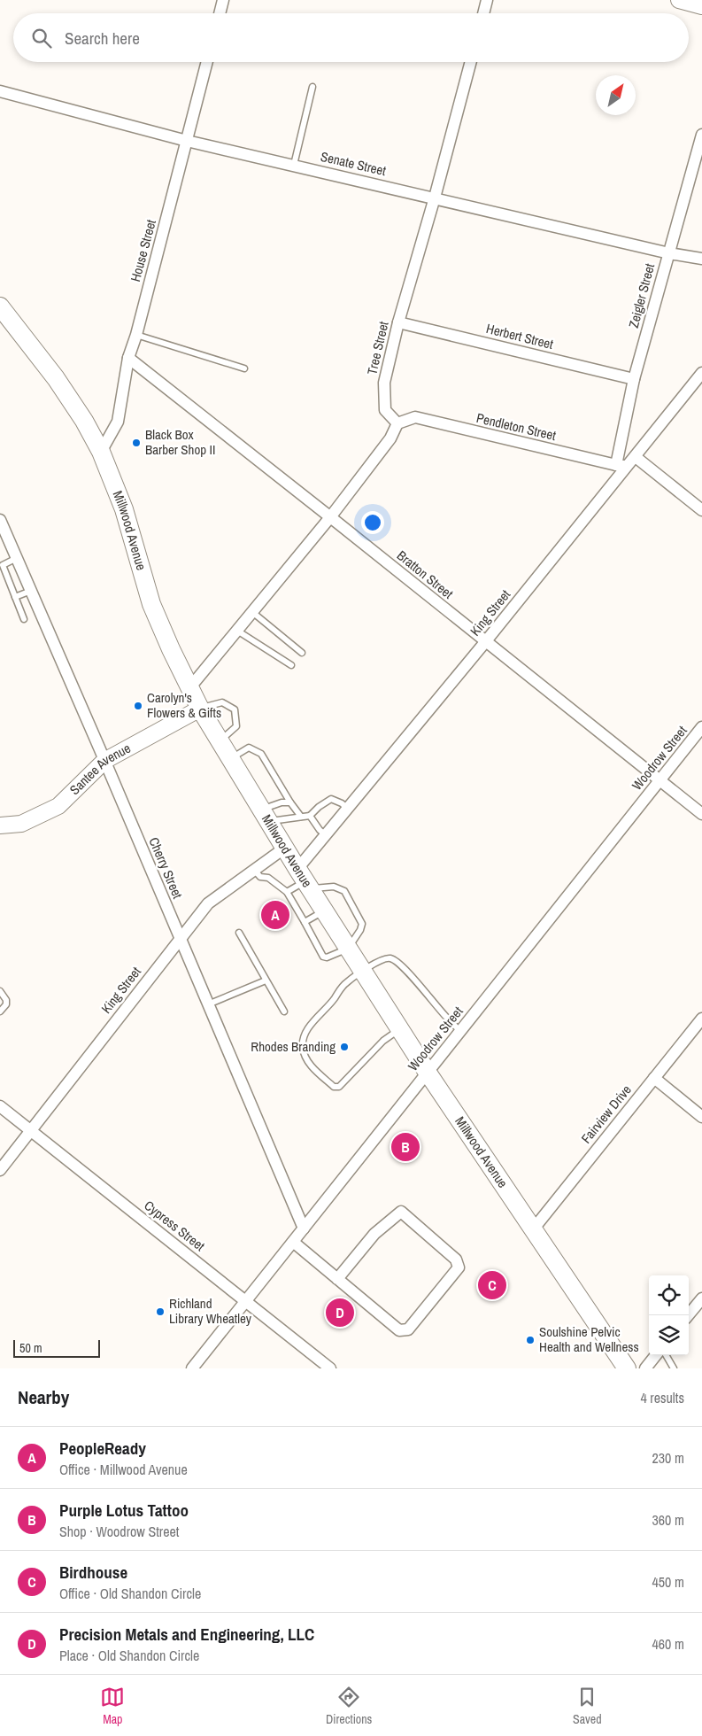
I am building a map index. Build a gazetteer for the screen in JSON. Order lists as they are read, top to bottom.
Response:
{
  "streets": {
    "main road": ["Millwood Avenue"],
    "street": [
      "Senate Street",
      "House Street",
      "Zeigler Street",
      "Herbert Street",
      "Tree Street",
      "Pendleton Street",
      "Bratton Street",
      "King Street",
      "Woodrow Street",
      "Santee Avenue",
      "Cherry Street",
      "Fairview Drive",
      "Cypress Street"
    ]
  },
  "crossings": [
    ["Senate Street", "House Street"],
    ["Senate Street", "Zeigler Street"],
    ["Senate Street", "Tree Street"],
    ["House Street", "Millwood Avenue"],
    ["House Street", "Bratton Street"],
    ["Zeigler Street", "Herbert Street"],
    ["Zeigler Street", "Pendleton Street"],
    ["Herbert Street", "Tree Street"],
    ["Tree Street", "Pendleton Street"],
    ["Pendleton Street", "King Street"],
    ["Millwood Avenue", "King Street"],
    ["Millwood Avenue", "Woodrow Street"],
    ["Millwood Avenue", "Santee Avenue"],
    ["Millwood Avenue", "Fairview Drive"],
    ["Bratton Street", "King Street"],
    ["Bratton Street", "Woodrow Street"],
    ["King Street", "Cherry Street"],
    ["King Street", "Cypress Street"],
    ["Woodrow Street", "Cherry Street"],
    ["Woodrow Street", "Cypress Street"],
    ["Santee Avenue", "Cherry Street"]
  ],
  "places": [
    "Black Box Barber Shop II",
    "Carolyn's Flowers & Gifts",
    "Rhodes Branding",
    "Richland Library Wheatley",
    "Soulshine Pelvic Health and Wellness"
  ],
  "scale_bar": "50 m",
  "north": "top right",
  "page": {
    "search": "Search here",
    "pins": [
      "A",
      "B",
      "C",
      "D"
    ],
    "scale": "50 m",
    "heading": ["Nearby", "4 results"],
    "list": [
      {
        "mark": "A",
        "name": "PeopleReady",
        "note": "Office · Millwood Avenue",
        "value": "230 m"
      },
      {
        "mark": "B",
        "name": "Purple Lotus Tattoo",
        "note": "Shop · Woodrow Street",
        "value": "360 m"
      },
      {
        "mark": "C",
        "name": "Birdhouse",
        "note": "Office · Old Shandon Circle",
        "value": "450 m"
      },
      {
        "mark": "D",
        "name": "Precision Metals and Engineering, LLC",
        "note": "Place · Old Shandon Circle",
        "value": "460 m"
      }
    ],
    "nav": ["Map", "Directions", "Saved"]
  }
}
